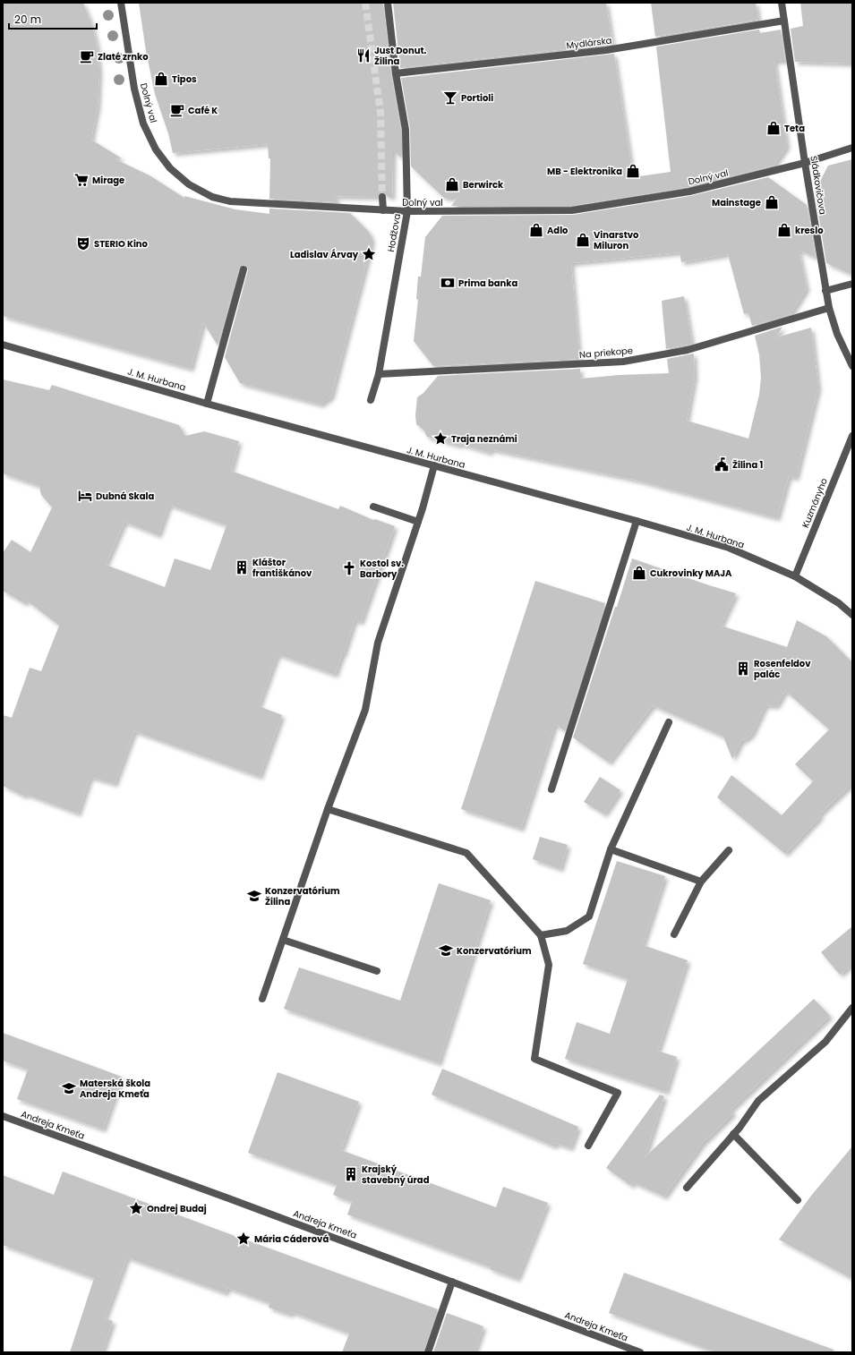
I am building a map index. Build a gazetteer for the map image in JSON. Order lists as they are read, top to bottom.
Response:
{
  "streets": {
    "street": [
      "Mydlárska",
      "Dolný val",
      "Sládkovičova",
      "Hodžova",
      "Na priekope",
      "J. M. Hurbana",
      "Kuzmányho",
      "Andreja Kmeťa"
    ]
  },
  "crossings": [
    ["Mydlárska", "Sládkovičova"],
    ["Mydlárska", "Hodžova"],
    ["Dolný val", "Sládkovičova"],
    ["Dolný val", "Hodžova"],
    ["Sládkovičova", "Na priekope"],
    ["Hodžova", "Na priekope"],
    ["J. M. Hurbana", "Kuzmányho"]
  ],
  "places": {
    "restaurant": ["Just Donut. Žilina"],
    "cafe": ["Zlaté zrnko", "Café K"],
    "shop": [
      "Tipos",
      "Teta",
      "MB - Elektronika",
      "Berwirck",
      "Mainstage",
      "Adlo",
      "kreslo",
      "Vinarstvo Miluron",
      "Cukrovinky MAJA"
    ],
    "bar": ["Portioli"],
    "supermarket": ["Mirage"],
    "theatre": ["STERIO Kino"],
    "place": [
      "Ladislav Árvay",
      "Traja neznámi",
      "Ondrej Budaj",
      "Mária Cáderová"
    ],
    "bank": ["Prima banka"],
    "public building": ["Žilina 1"],
    "hotel": ["Dubná Skala"],
    "building": ["Kláštor františkánov", "Rosenfeldov palác", "Krajský stavebný úrad"],
    "church": ["Kostol sv. Barbory"],
    "school or university": ["Konzervatórium Žilina", "Konzervatórium", "Materská škola Andreja Kmeťa"]
  },
  "scale_bar": "20 m"
}
